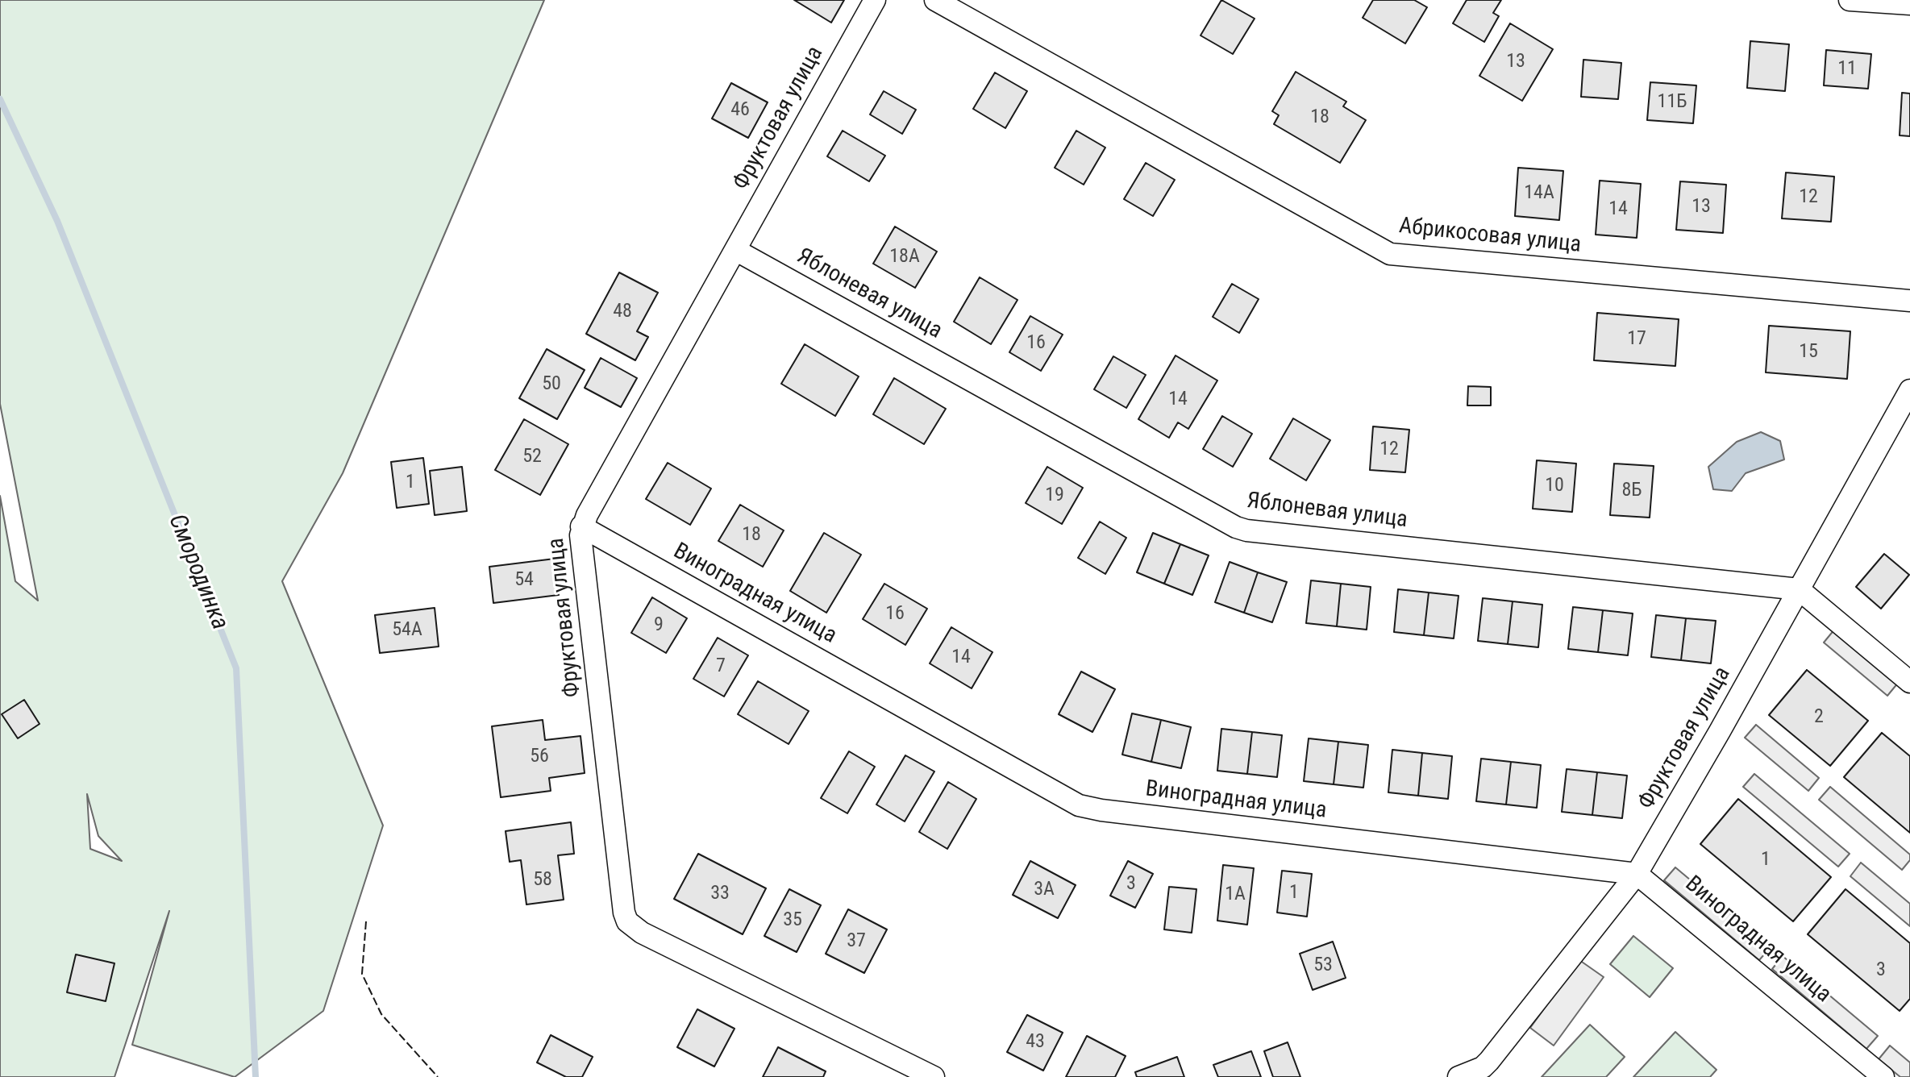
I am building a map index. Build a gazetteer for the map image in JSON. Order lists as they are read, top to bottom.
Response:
{
  "streets": {
    "street": [
      "Фруктовая улица",
      "Абрикосовая улица",
      "Яблоневая улица",
      "Виноградная улица"
    ]
  },
  "crossings": [
    ["Фруктовая улица", "Яблоневая улица"],
    ["Фруктовая улица", "Виноградная улица"]
  ],
  "water": ["Смородинка"],
  "house_numbers": [
    "13",
    "11",
    "11Б",
    "46",
    "18",
    "14А",
    "12",
    "13",
    "14",
    "18А",
    "48",
    "17",
    "16",
    "15",
    "50",
    "14",
    "12",
    "52",
    "1",
    "10",
    "8Б",
    "19",
    "18",
    "54",
    "16",
    "9",
    "54А",
    "14",
    "7",
    "2",
    "56",
    "1",
    "58",
    "3",
    "3А",
    "1",
    "33",
    "1А",
    "35",
    "37",
    "53",
    "3",
    "43"
  ]
}
